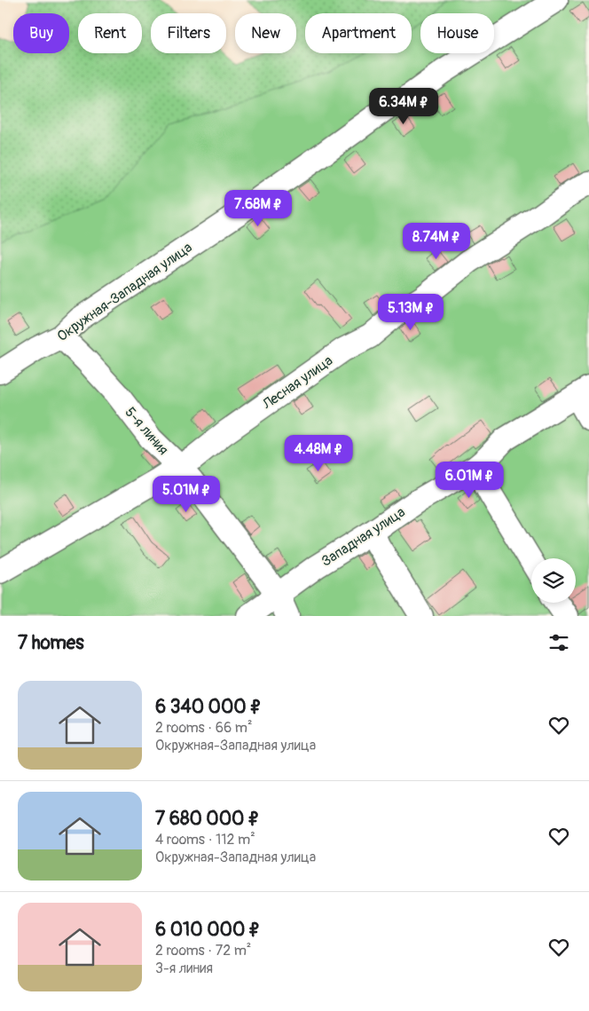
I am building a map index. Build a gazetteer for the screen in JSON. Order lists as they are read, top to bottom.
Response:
{
  "streets": {
    "street": [
      "Окружная-Западная улица",
      "Лесная улица",
      "5-я линия",
      "Западная улица"
    ]
  },
  "crossings": [
    ["Окружная-Западная улица", "5-я линия"],
    ["Лесная улица", "5-я линия"],
    ["5-я линия", "Западная улица"]
  ],
  "page": {
    "chip": [
      "Buy",
      "Rent",
      "Filters",
      "New",
      "Apartment",
      "House"
    ],
    "price": [
      "6.34M ₽",
      "7.68M ₽",
      "8.74M ₽",
      "5.13M ₽",
      "4.48M ₽",
      "6.01M ₽",
      "5.01M ₽"
    ],
    "heading": "7 homes",
    "list": [
      {
        "name": "6 340 000 ₽",
        "note": "2 rooms · 66 m² · Окружная-Западная улица"
      },
      {
        "name": "7 680 000 ₽",
        "note": "4 rooms · 112 m² · Окружная-Западная улица"
      },
      {
        "name": "6 010 000 ₽",
        "note": "2 rooms · 72 m² · 3-я линия"
      }
    ]
  }
}
